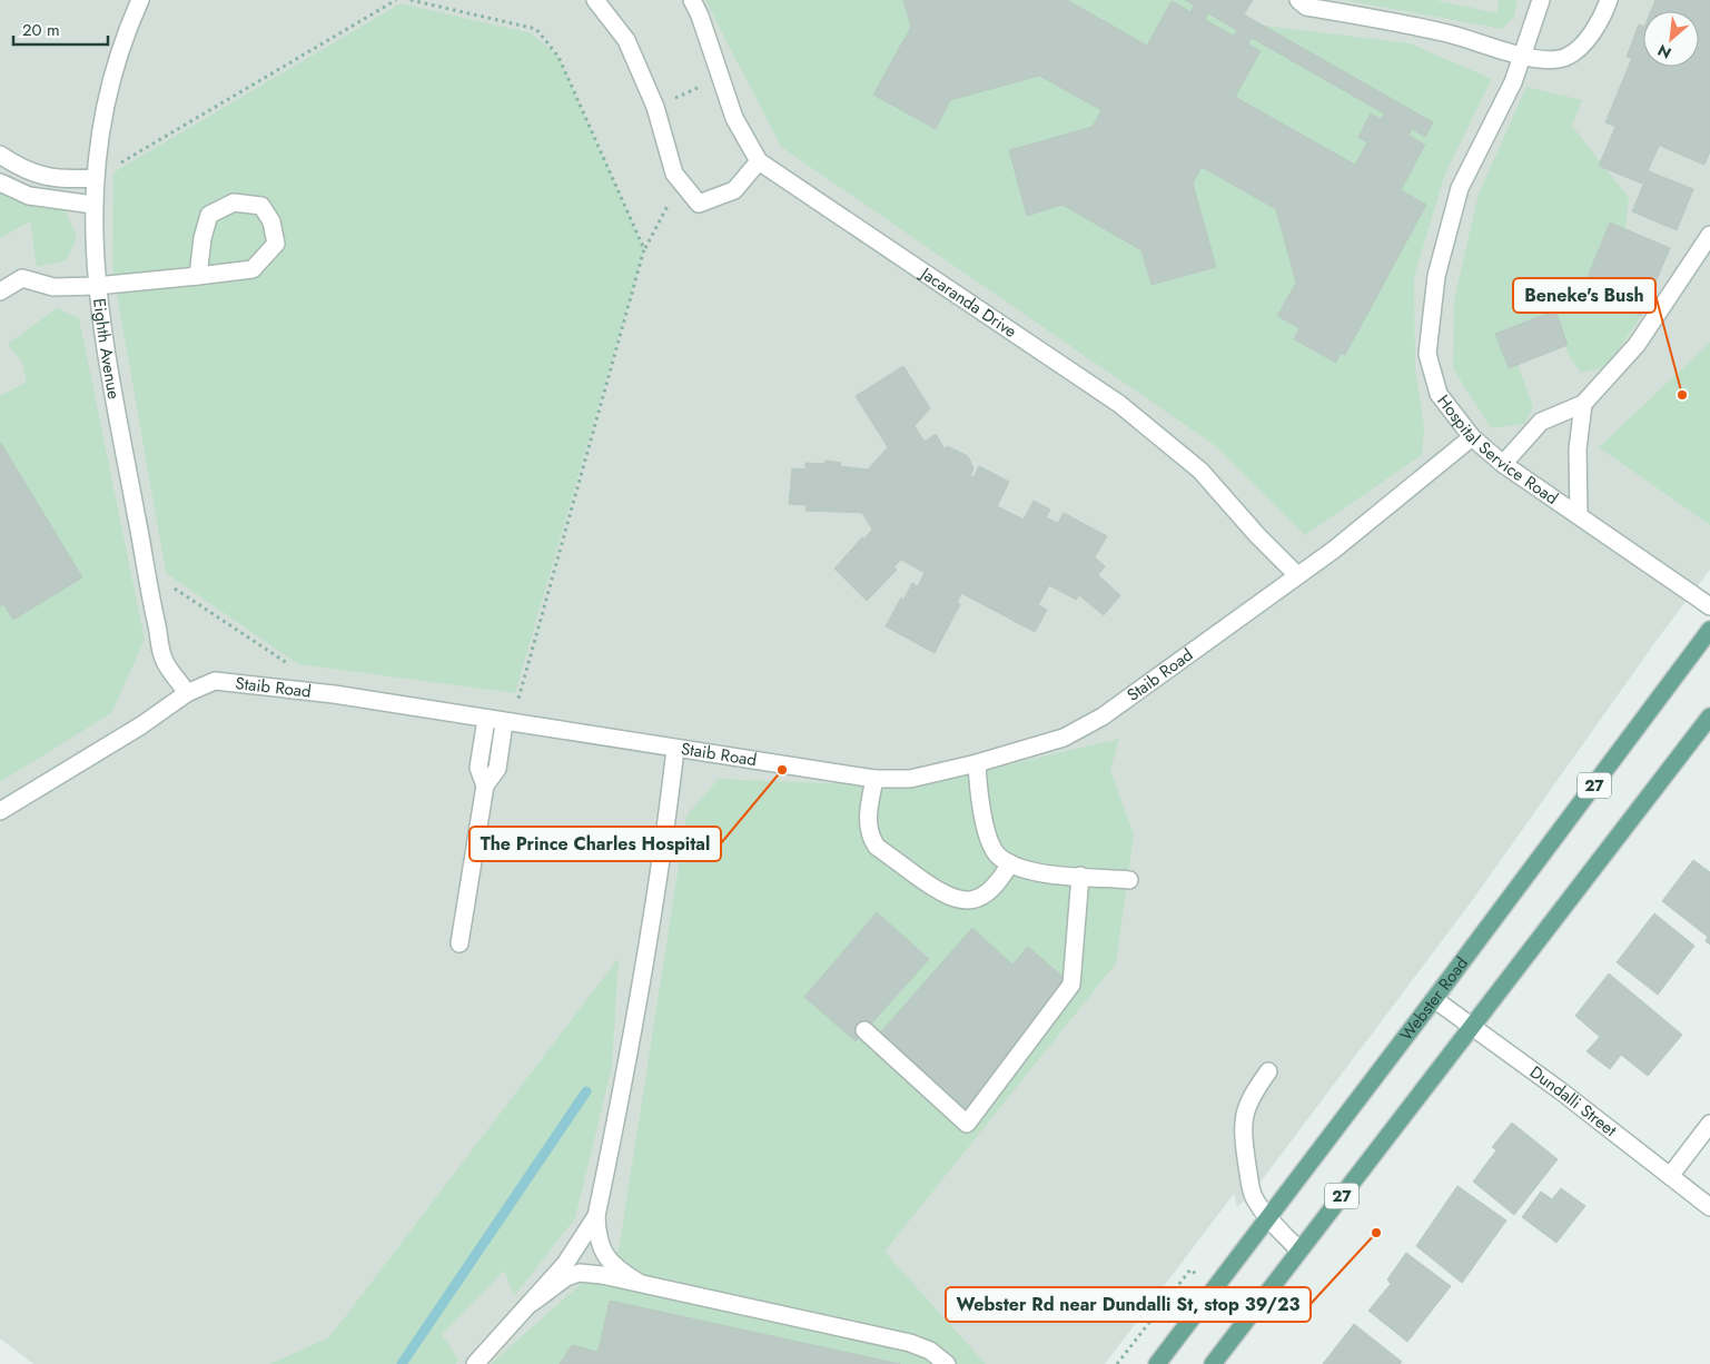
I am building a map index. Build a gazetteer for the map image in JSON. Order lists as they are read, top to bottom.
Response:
{
  "streets": {
    "main road": ["27", "Webster Road"],
    "street": [
      "Jacaranda Drive",
      "Eighth Avenue",
      "Hospital Service Road",
      "Staib Road",
      "Dundalli Street"
    ]
  },
  "crossings": [
    ["Jacaranda Drive", "Staib Road"],
    ["Eighth Avenue", "Staib Road"],
    ["Hospital Service Road", "Staib Road"],
    ["27", "Dundalli Street"],
    ["Webster Road", "Dundalli Street"]
  ],
  "places": ["Beneke's Bush", "The Prince Charles Hospital", "Webster Rd near Dundalli St, stop 39/23"],
  "scale_bar": "20 m",
  "north": "bottom left"
}
